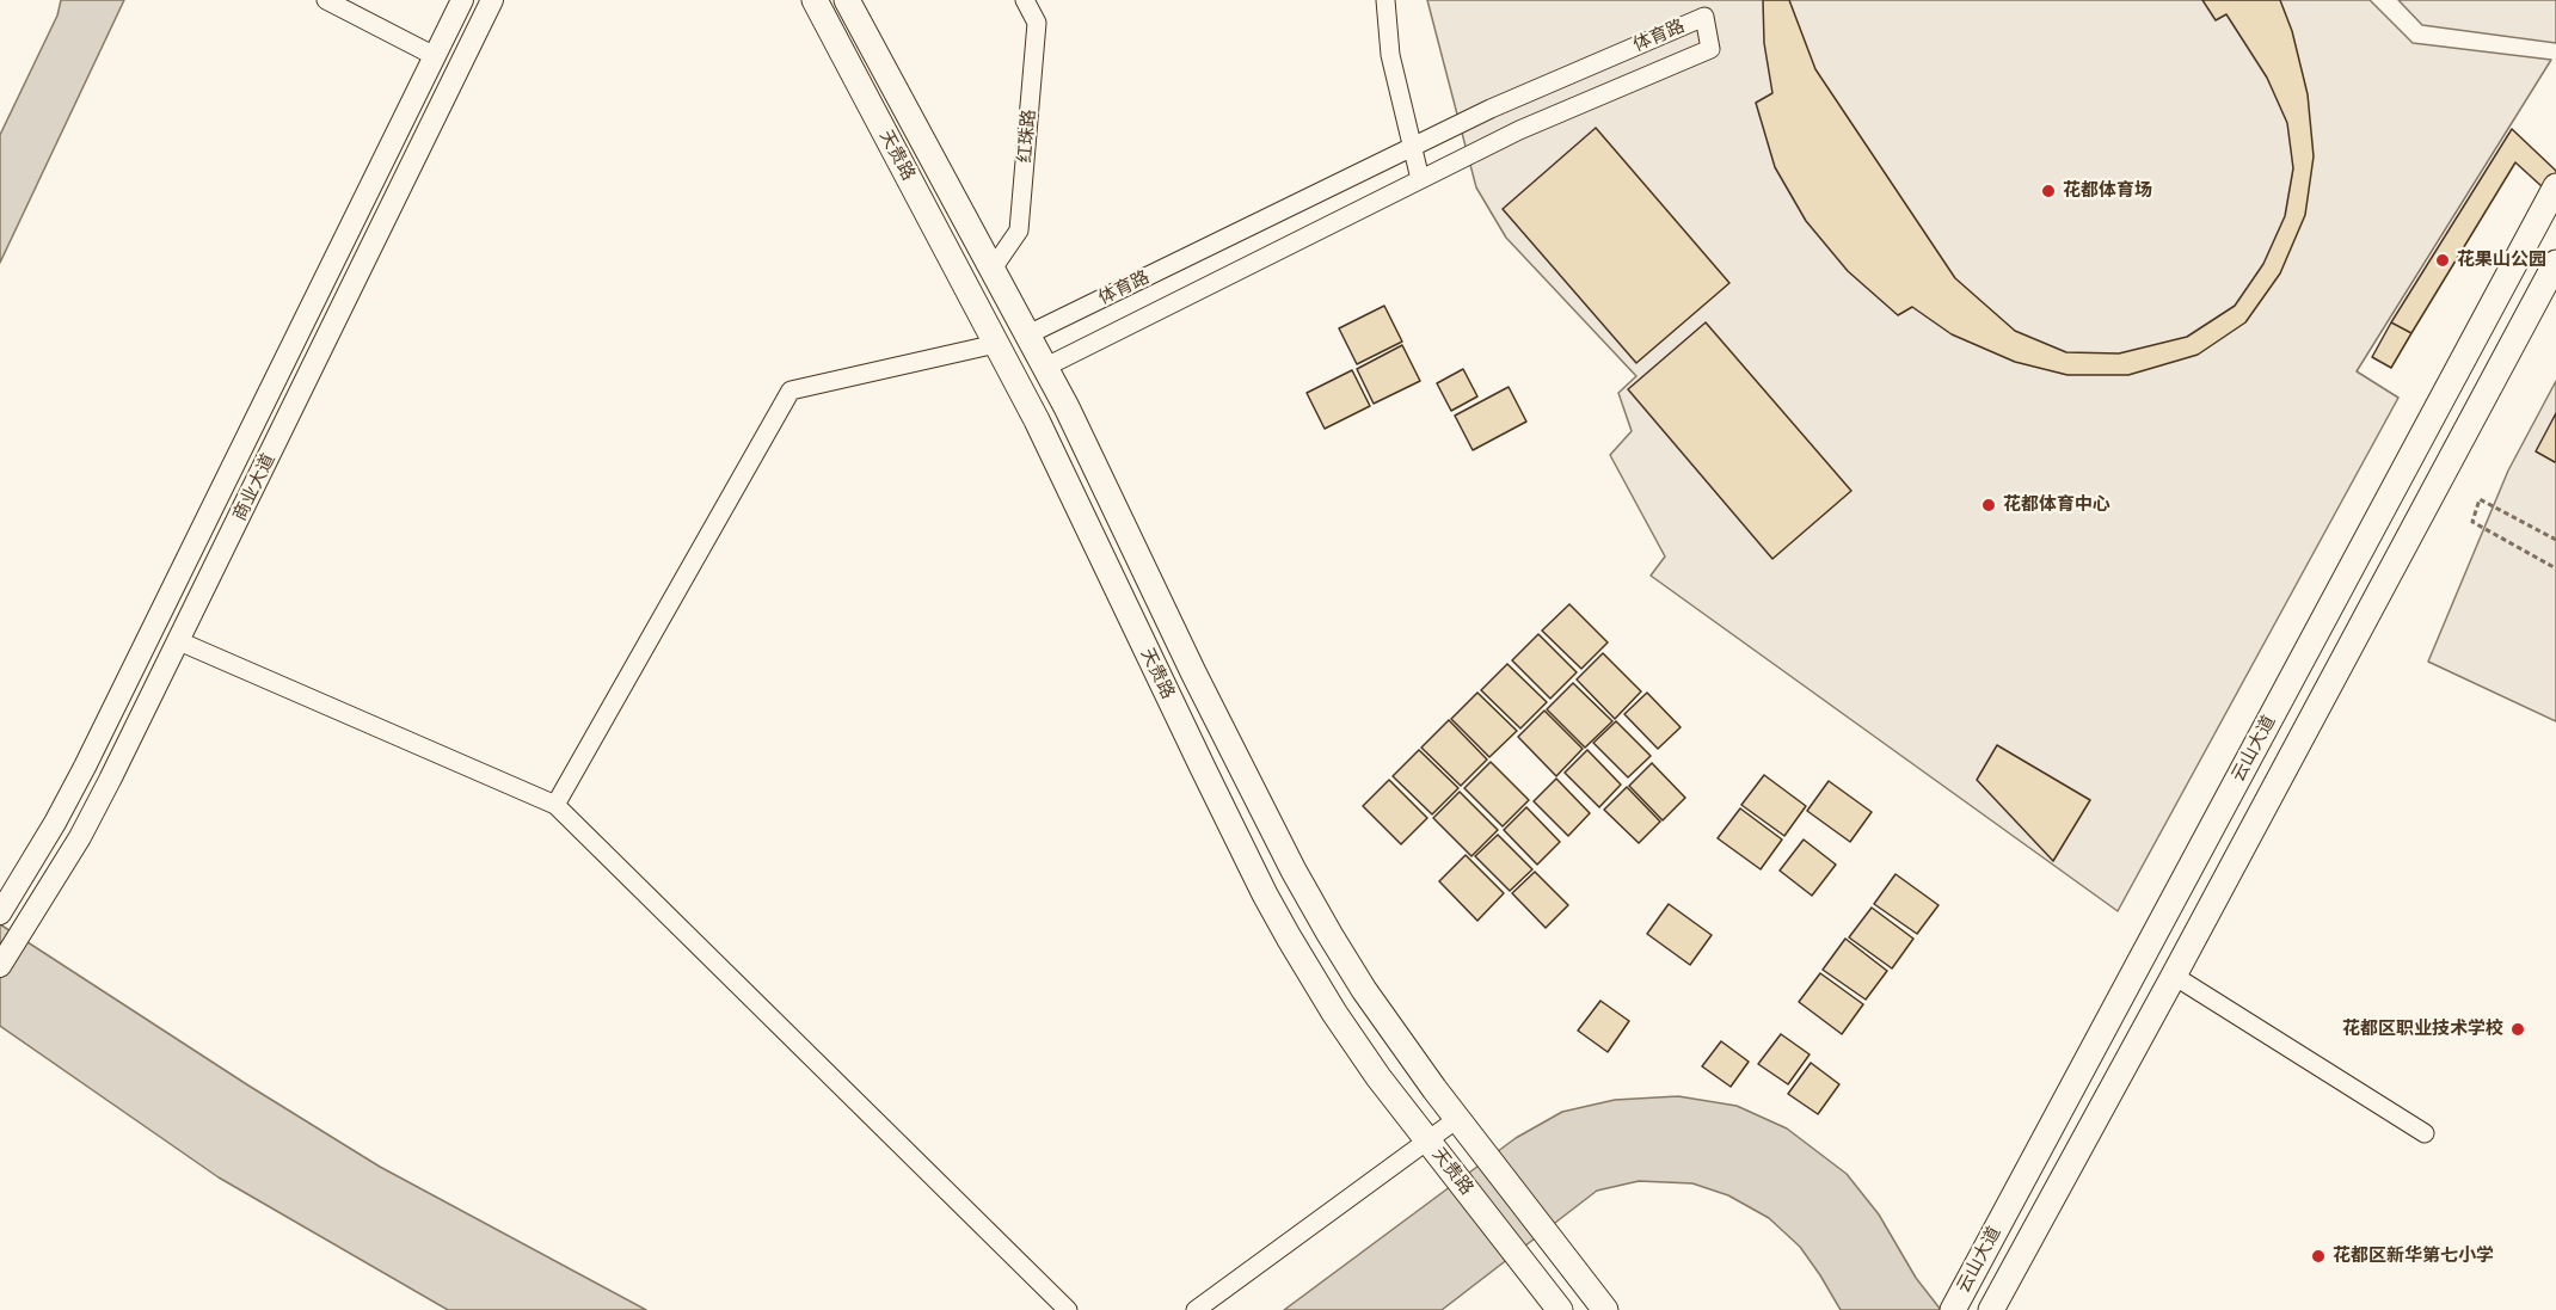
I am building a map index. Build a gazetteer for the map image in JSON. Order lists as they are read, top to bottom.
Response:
{
  "streets": {
    "main road": ["天贵路", "云山大道"],
    "street": ["体育路", "红珠路", "商业大道"]
  },
  "crossings": [
    ["体育路", "天贵路"],
    ["红珠路", "天贵路"]
  ],
  "places": [
    "花都体育场",
    "花果山公园",
    "花都体育中心",
    "花都区职业技术学校",
    "花都区新华第七小学"
  ]
}
